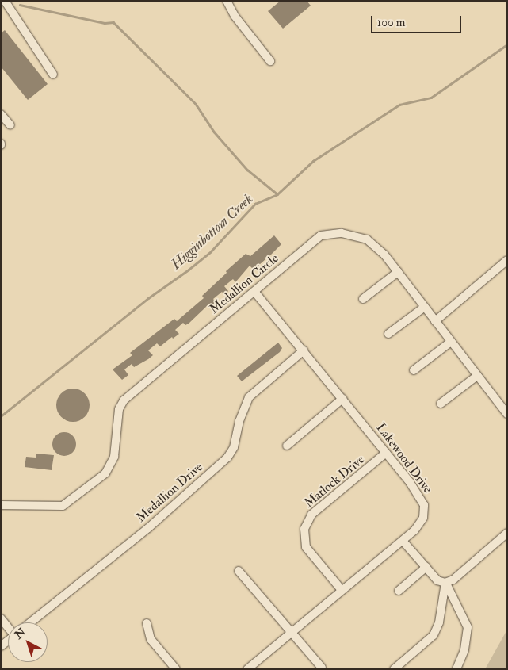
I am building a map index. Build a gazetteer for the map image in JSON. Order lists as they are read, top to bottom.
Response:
{
  "streets": {
    "street": [
      "Medallion Circle",
      "Lakewood Drive",
      "Matlock Drive",
      "Medallion Drive"
    ]
  },
  "crossings": [
    ["Medallion Circle", "Lakewood Drive"],
    ["Lakewood Drive", "Matlock Drive"],
    ["Lakewood Drive", "Medallion Drive"]
  ],
  "water": ["Higginbottom Creek"],
  "scale_bar": "100 m",
  "north": "top left"
}
